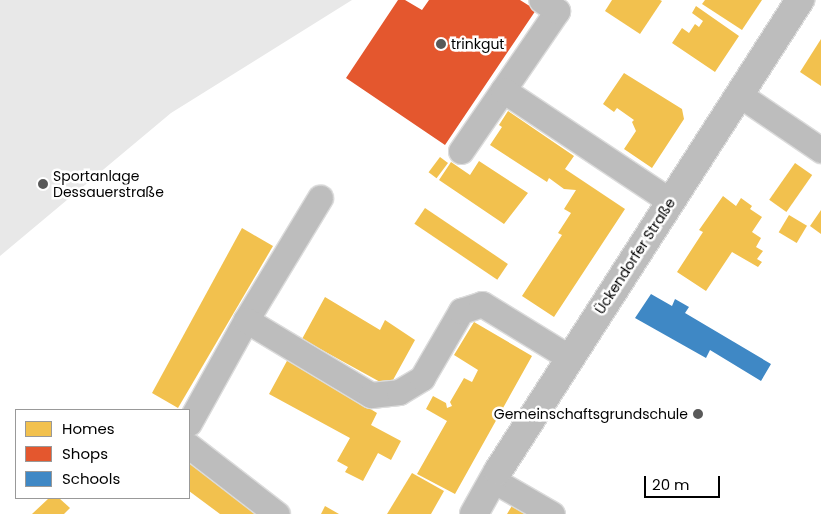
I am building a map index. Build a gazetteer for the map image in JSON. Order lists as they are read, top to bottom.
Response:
{
  "streets": {
    "main road": ["Ückendorfer Straße"]
  },
  "places": ["trinkgut", "Sportanlage Dessauerstraße", "Gemeinschaftsgrundschule"],
  "legend": ["Homes", "Shops", "Schools"],
  "scale_bar": "20 m"
}
